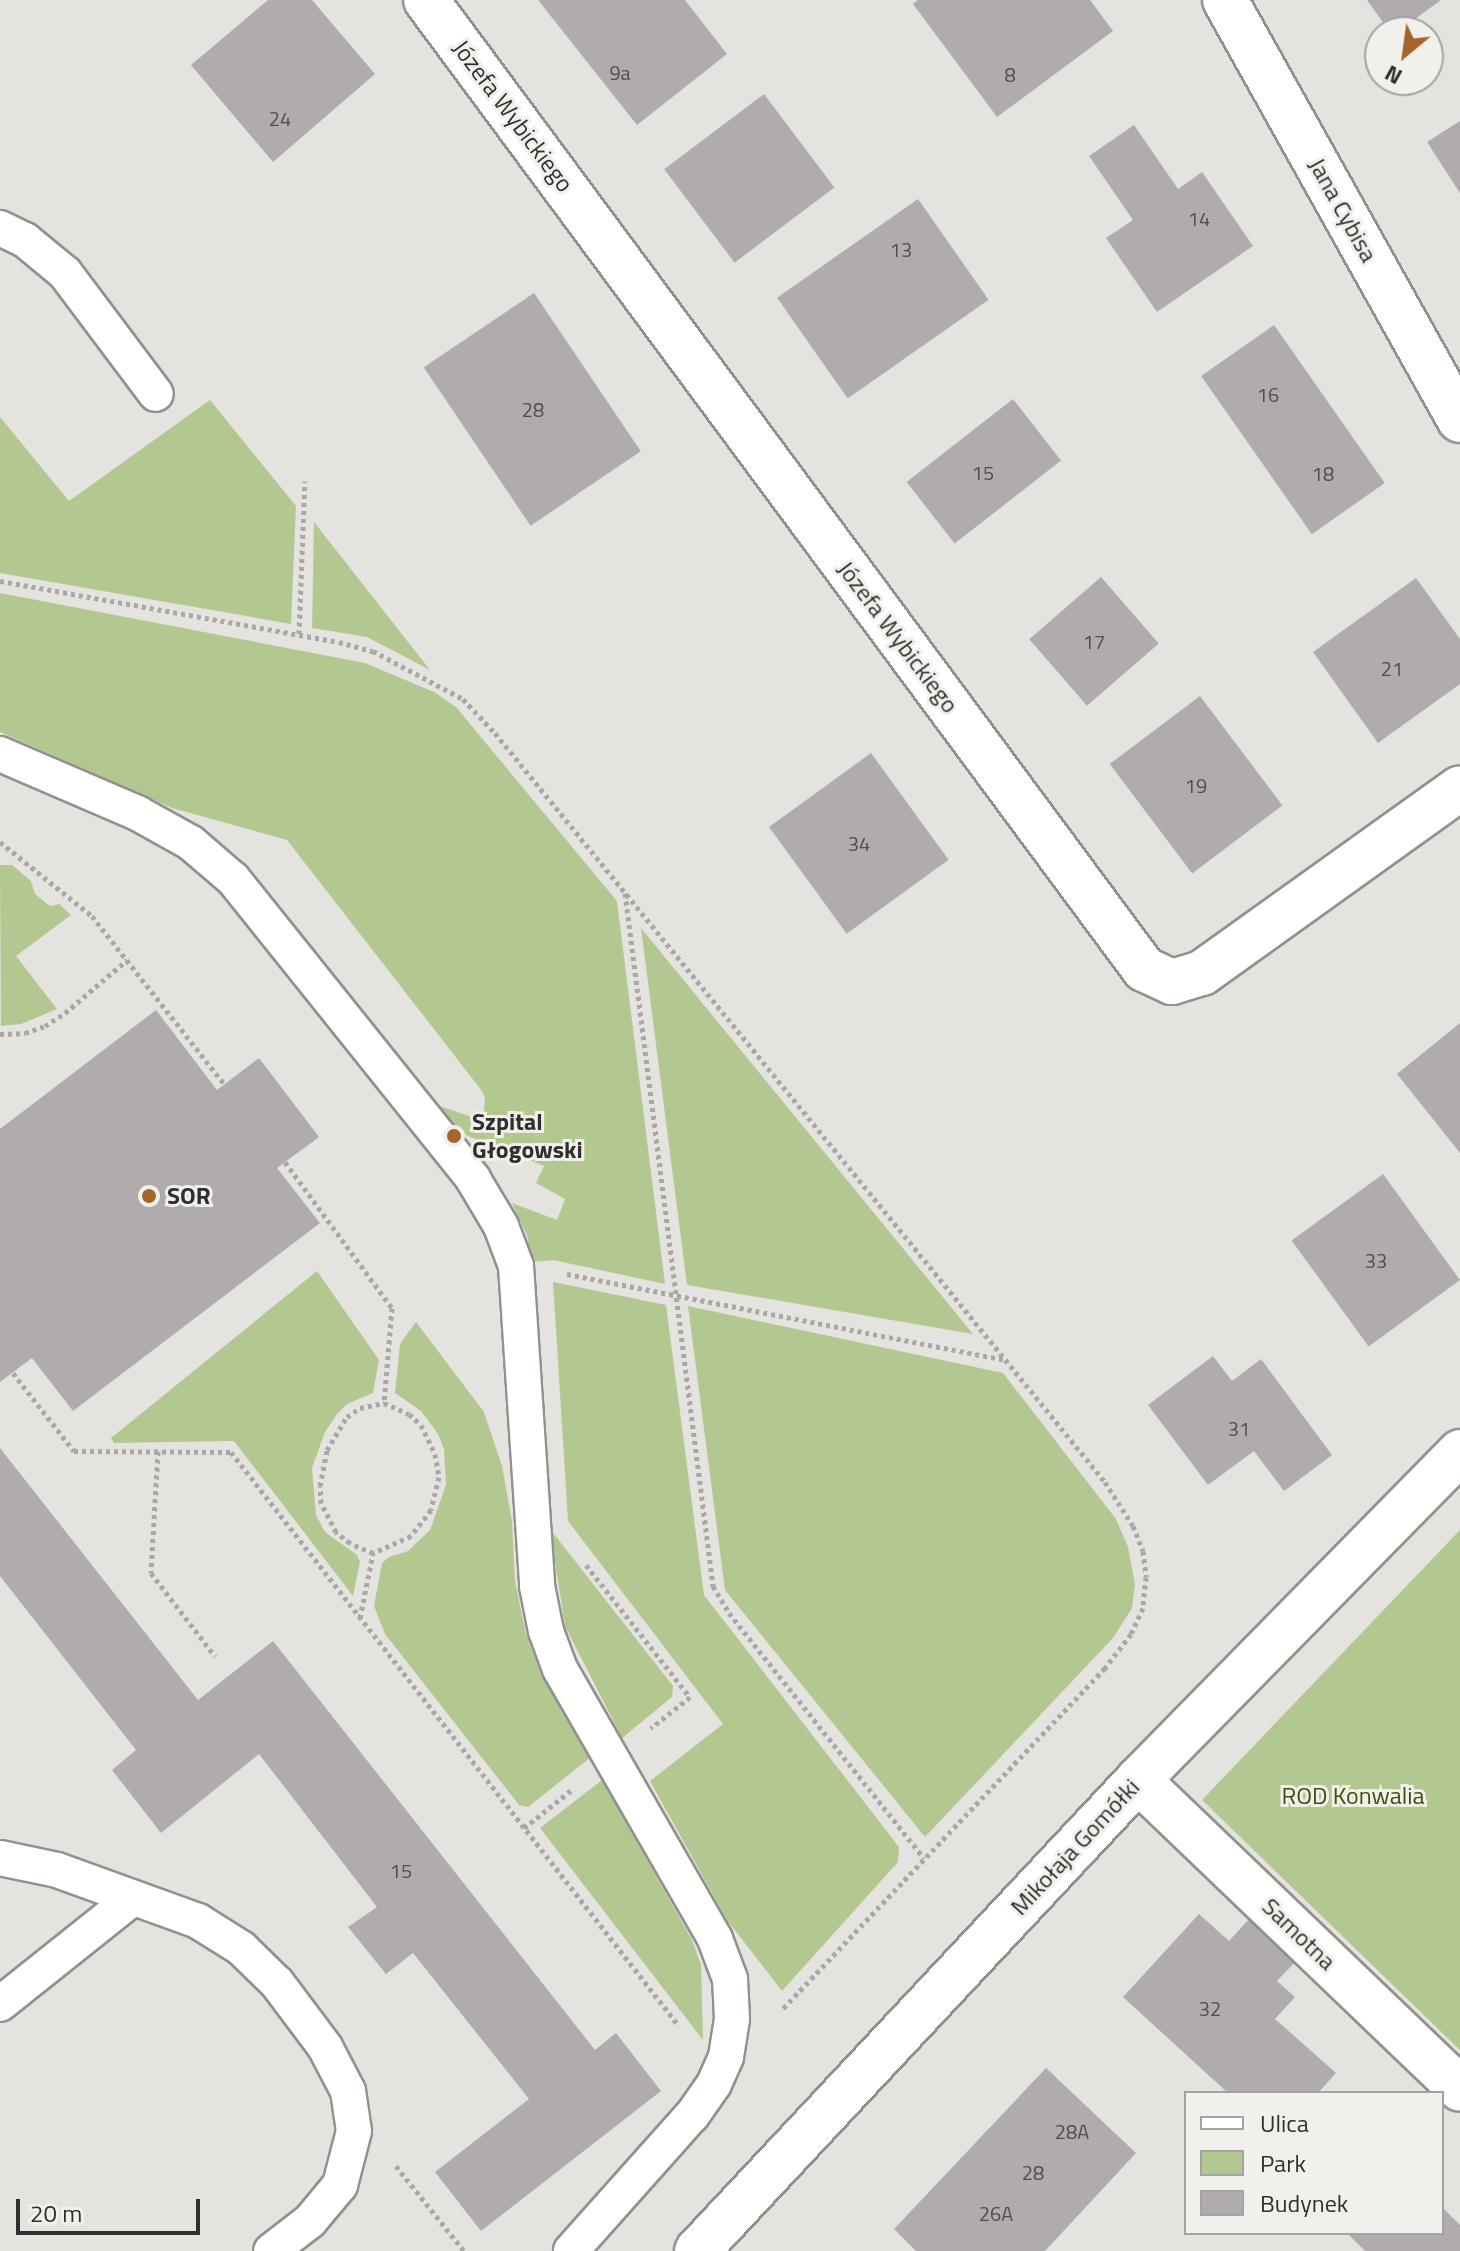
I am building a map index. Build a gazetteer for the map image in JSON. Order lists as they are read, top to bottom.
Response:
{
  "streets": {
    "street": [
      "Józefa Wybickiego",
      "Jana Cybisa",
      "Mikołaja Gomółki",
      "Samotna"
    ]
  },
  "crossings": [
    ["Mikołaja Gomółki", "Samotna"]
  ],
  "parks": ["ROD Konwalia"],
  "places": ["Szpital Głogowski", "SOR"],
  "house_numbers": [
    "9a",
    "8",
    "24",
    "14",
    "13",
    "16",
    "28",
    "15",
    "18",
    "17",
    "21",
    "19",
    "34",
    "33",
    "31",
    "15",
    "32",
    "28A",
    "28",
    "26A"
  ],
  "legend": ["Ulica", "Park", "Budynek"],
  "scale_bar": "20 m",
  "north": "bottom left"
}
